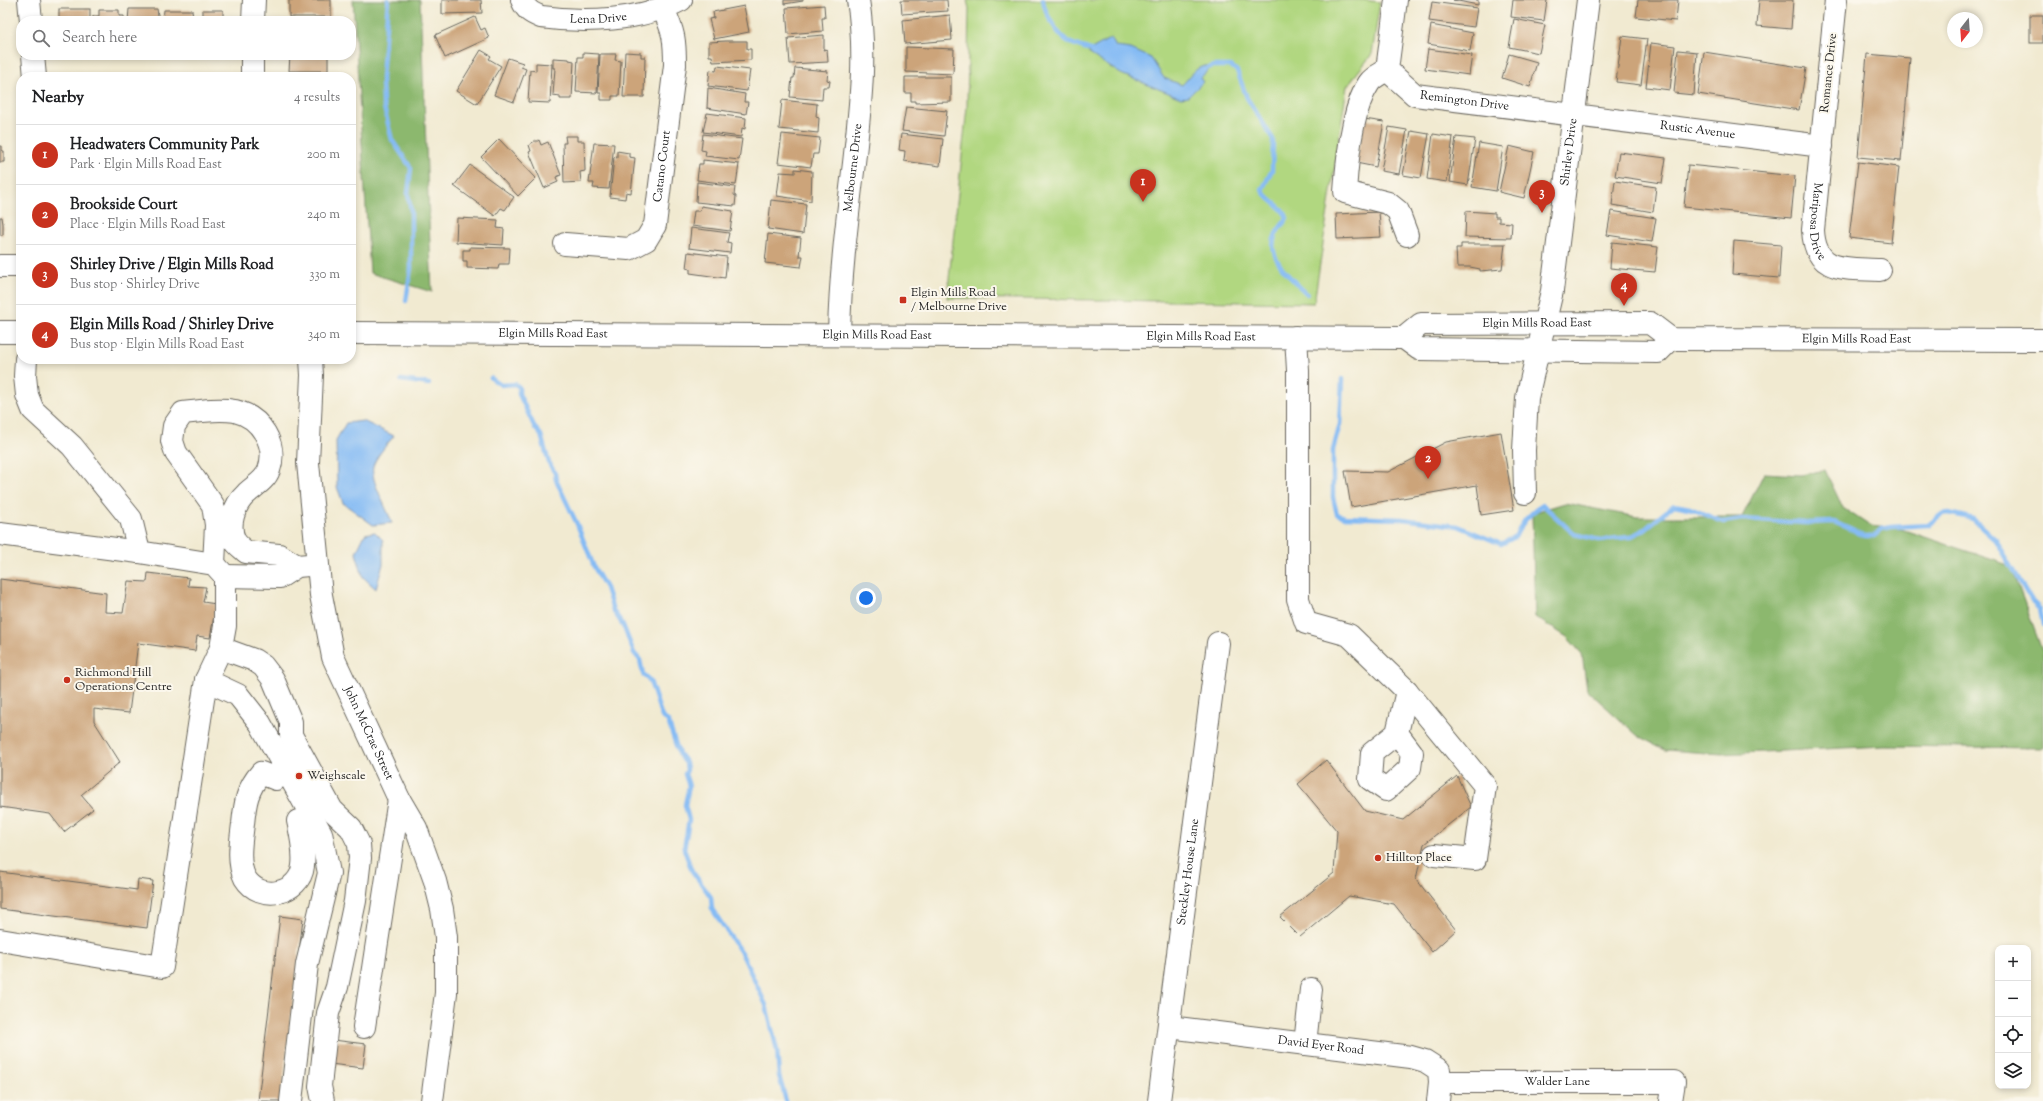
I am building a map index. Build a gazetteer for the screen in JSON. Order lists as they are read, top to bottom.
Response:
{
  "streets": {
    "street": [
      "Lena Drive",
      "Romance Drive",
      "Remington Drive",
      "Rustic Avenue",
      "Shirley Drive",
      "Catano Court",
      "Melbourne Drive",
      "Mariposa Drive",
      "Elgin Mills Road East",
      "John McCrae Street",
      "Steckley House Lane",
      "David Eyer Road",
      "Walder Lane"
    ]
  },
  "crossings": [
    ["Lena Drive", "Catano Court"],
    ["Romance Drive", "Rustic Avenue"],
    ["Romance Drive", "Mariposa Drive"],
    ["Remington Drive", "Rustic Avenue"],
    ["Remington Drive", "Shirley Drive"],
    ["Rustic Avenue", "Shirley Drive"],
    ["Rustic Avenue", "Mariposa Drive"],
    ["Shirley Drive", "Elgin Mills Road East"],
    ["Melbourne Drive", "Elgin Mills Road East"],
    ["Steckley House Lane", "David Eyer Road"],
    ["David Eyer Road", "Walder Lane"]
  ],
  "places": {
    "transit": ["Elgin Mills Road / Melbourne Drive"],
    "other": ["Richmond Hill Operations Centre", "Weighscale", "Hilltop Place"]
  },
  "north": "bottom",
  "page": {
    "search": "Search here",
    "heading": ["Nearby", "4 results"],
    "list": [
      {
        "mark": "1",
        "name": "Headwaters Community Park",
        "note": "Park · Elgin Mills Road East",
        "value": "200 m"
      },
      {
        "mark": "2",
        "name": "Brookside Court",
        "note": "Place · Elgin Mills Road East",
        "value": "240 m"
      },
      {
        "mark": "3",
        "name": "Shirley Drive / Elgin Mills Road",
        "note": "Bus stop · Shirley Drive",
        "value": "330 m"
      },
      {
        "mark": "4",
        "name": "Elgin Mills Road / Shirley Drive",
        "note": "Bus stop · Elgin Mills Road East",
        "value": "340 m"
      }
    ],
    "pins": [
      "1",
      "3",
      "4",
      "2"
    ],
    "map_buttons": ["+", "−"]
  }
}
